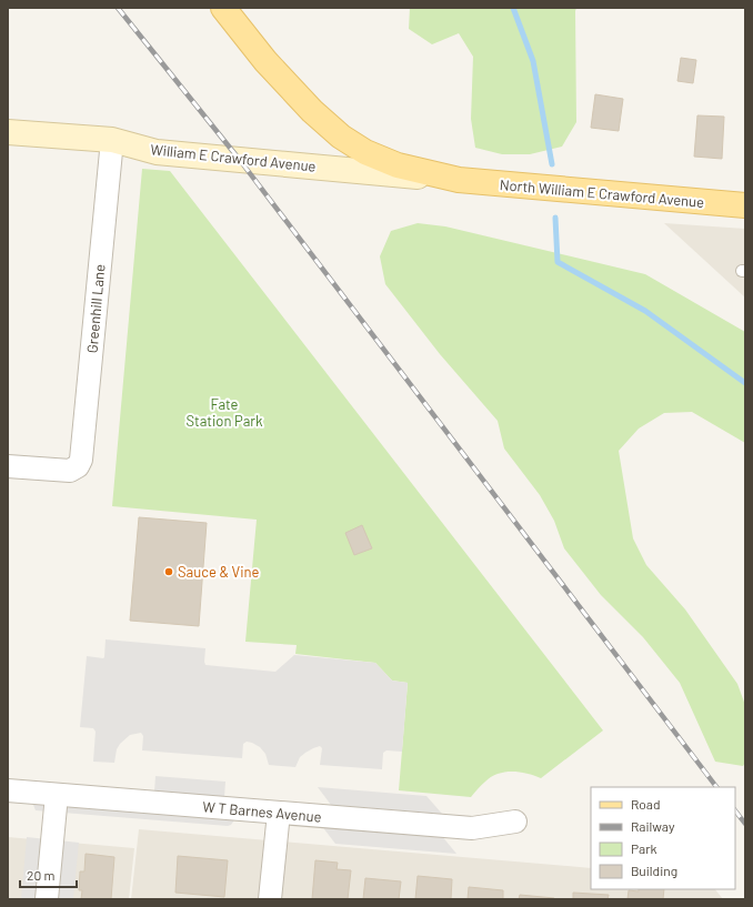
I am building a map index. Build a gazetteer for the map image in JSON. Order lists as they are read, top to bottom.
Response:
{
  "streets": {
    "main road": ["William E Crawford Avenue", "North William E Crawford Avenue"],
    "street": ["Greenhill Lane", "W T Barnes Avenue"]
  },
  "crossings": [
    ["William E Crawford Avenue", "North William E Crawford Avenue"],
    ["William E Crawford Avenue", "Greenhill Lane"]
  ],
  "parks": ["Fate Station Park"],
  "places": ["Sauce & Vine"],
  "legend": [
    "Road",
    "Railway",
    "Park",
    "Building"
  ],
  "scale_bar": "20 m"
}
